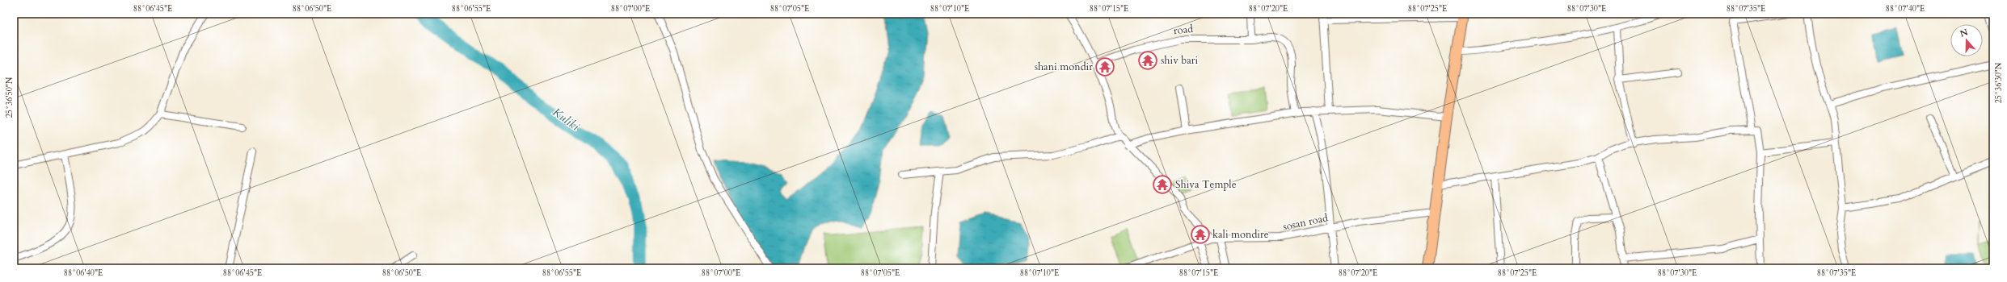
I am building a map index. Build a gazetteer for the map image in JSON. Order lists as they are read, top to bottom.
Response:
{
  "streets": {
    "street": ["road", "sosan road"]
  },
  "water": ["Kuliki"],
  "places": {
    "temple": [
      "shiv bari",
      "shani mondir",
      "Shiva Temple",
      "kali mondire"
    ]
  },
  "north": "top",
  "coordinates": [
    "88°06'45\"E",
    "88°06'50\"E",
    "88°06'55\"E",
    "88°07'00\"E",
    "88°07'05\"E",
    "88°07'10\"E",
    "88°07'15\"E",
    "88°07'20\"E",
    "88°07'25\"E",
    "88°07'30\"E",
    "88°07'35\"E",
    "88°07'40\"E",
    "25°36'30\"N",
    "25°36'50\"N",
    "88°06'40\"E"
  ]
}
